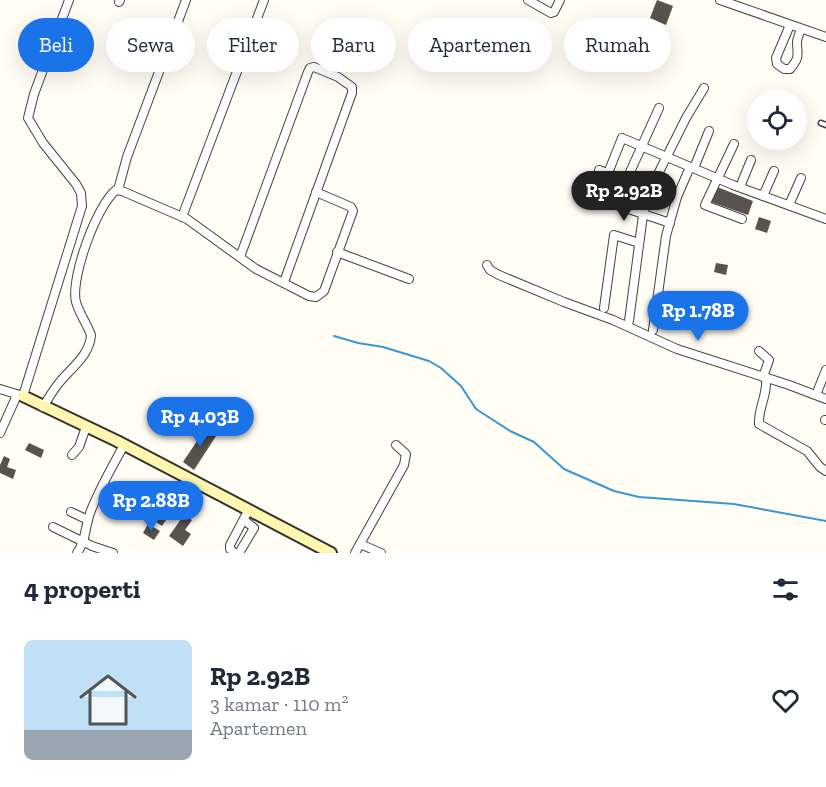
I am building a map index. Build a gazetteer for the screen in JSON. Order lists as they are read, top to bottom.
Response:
{
  "page": {
    "chip": [
      "Beli",
      "Sewa",
      "Filter",
      "Baru",
      "Apartemen",
      "Rumah"
    ],
    "price": [
      "Rp 2.92B",
      "Rp 1.78B",
      "Rp 4.03B",
      "Rp 2.88B"
    ],
    "heading": "4 properti",
    "list": [
      {
        "name": "Rp 2.92B",
        "note": "3 kamar · 110 m² · Apartemen"
      }
    ]
  }
}
